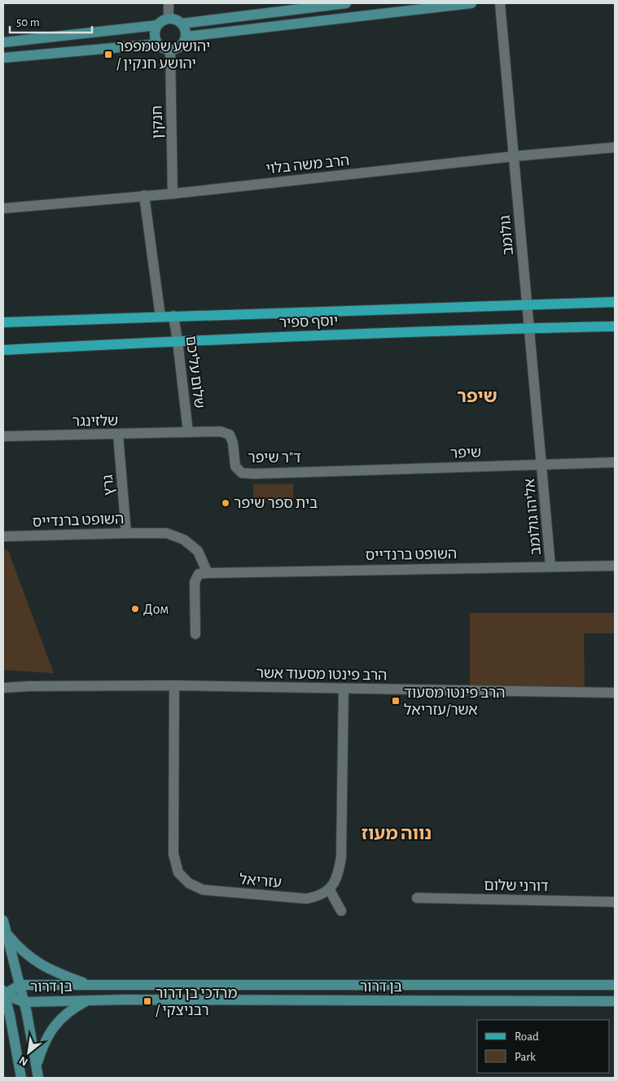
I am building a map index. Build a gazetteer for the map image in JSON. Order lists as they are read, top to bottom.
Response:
{
  "streets": {
    "main road": ["יוסף ספיר"],
    "street": [
      "חנקין",
      "הרב משה בלוי",
      "גולומב",
      "שלום עליכם",
      "שלזינגר",
      "שיפר",
      "ד\"ר שיפר",
      "גרץ",
      "אליהו גולומב",
      "השופט ברנדייס",
      "הרב פינטו מסעוד אשר",
      "עזריאל",
      "דורני שלום",
      "בן דרור"
    ]
  },
  "crossings": [
    ["חנקין", "הרב משה בלוי"],
    ["הרב משה בלוי", "גולומב"],
    ["גולומב", "יוסף ספיר"],
    ["גולומב", "שיפר"],
    ["גולומב", "אליהו גולומב"],
    ["יוסף ספיר", "שלום עליכם"],
    ["שלום עליכם", "שלזינגר"],
    ["שלום עליכם", "ד\"ר שיפר"],
    ["שלזינגר", "ד\"ר שיפר"],
    ["שלזינגר", "גרץ"],
    ["שיפר", "ד\"ר שיפר"],
    ["שיפר", "אליהו גולומב"],
    ["גרץ", "השופט ברנדייס"],
    ["אליהו גולומב", "השופט ברנדייס"],
    ["הרב פינטו מסעוד אשר", "עזריאל"]
  ],
  "districts": ["שיפר", "נווה מעוז"],
  "places": {
    "transit": ["יהושע שטמפפר / יהושע חנקין", "הרב פינטו מסעוד אשר/עזריאל", "מרדכי בן דרור / רבניצקי"],
    "other": ["בית ספר שיפר", "Дом"]
  },
  "legend": ["Road", "Park"],
  "scale_bar": "50 m",
  "north": "bottom left"
}
